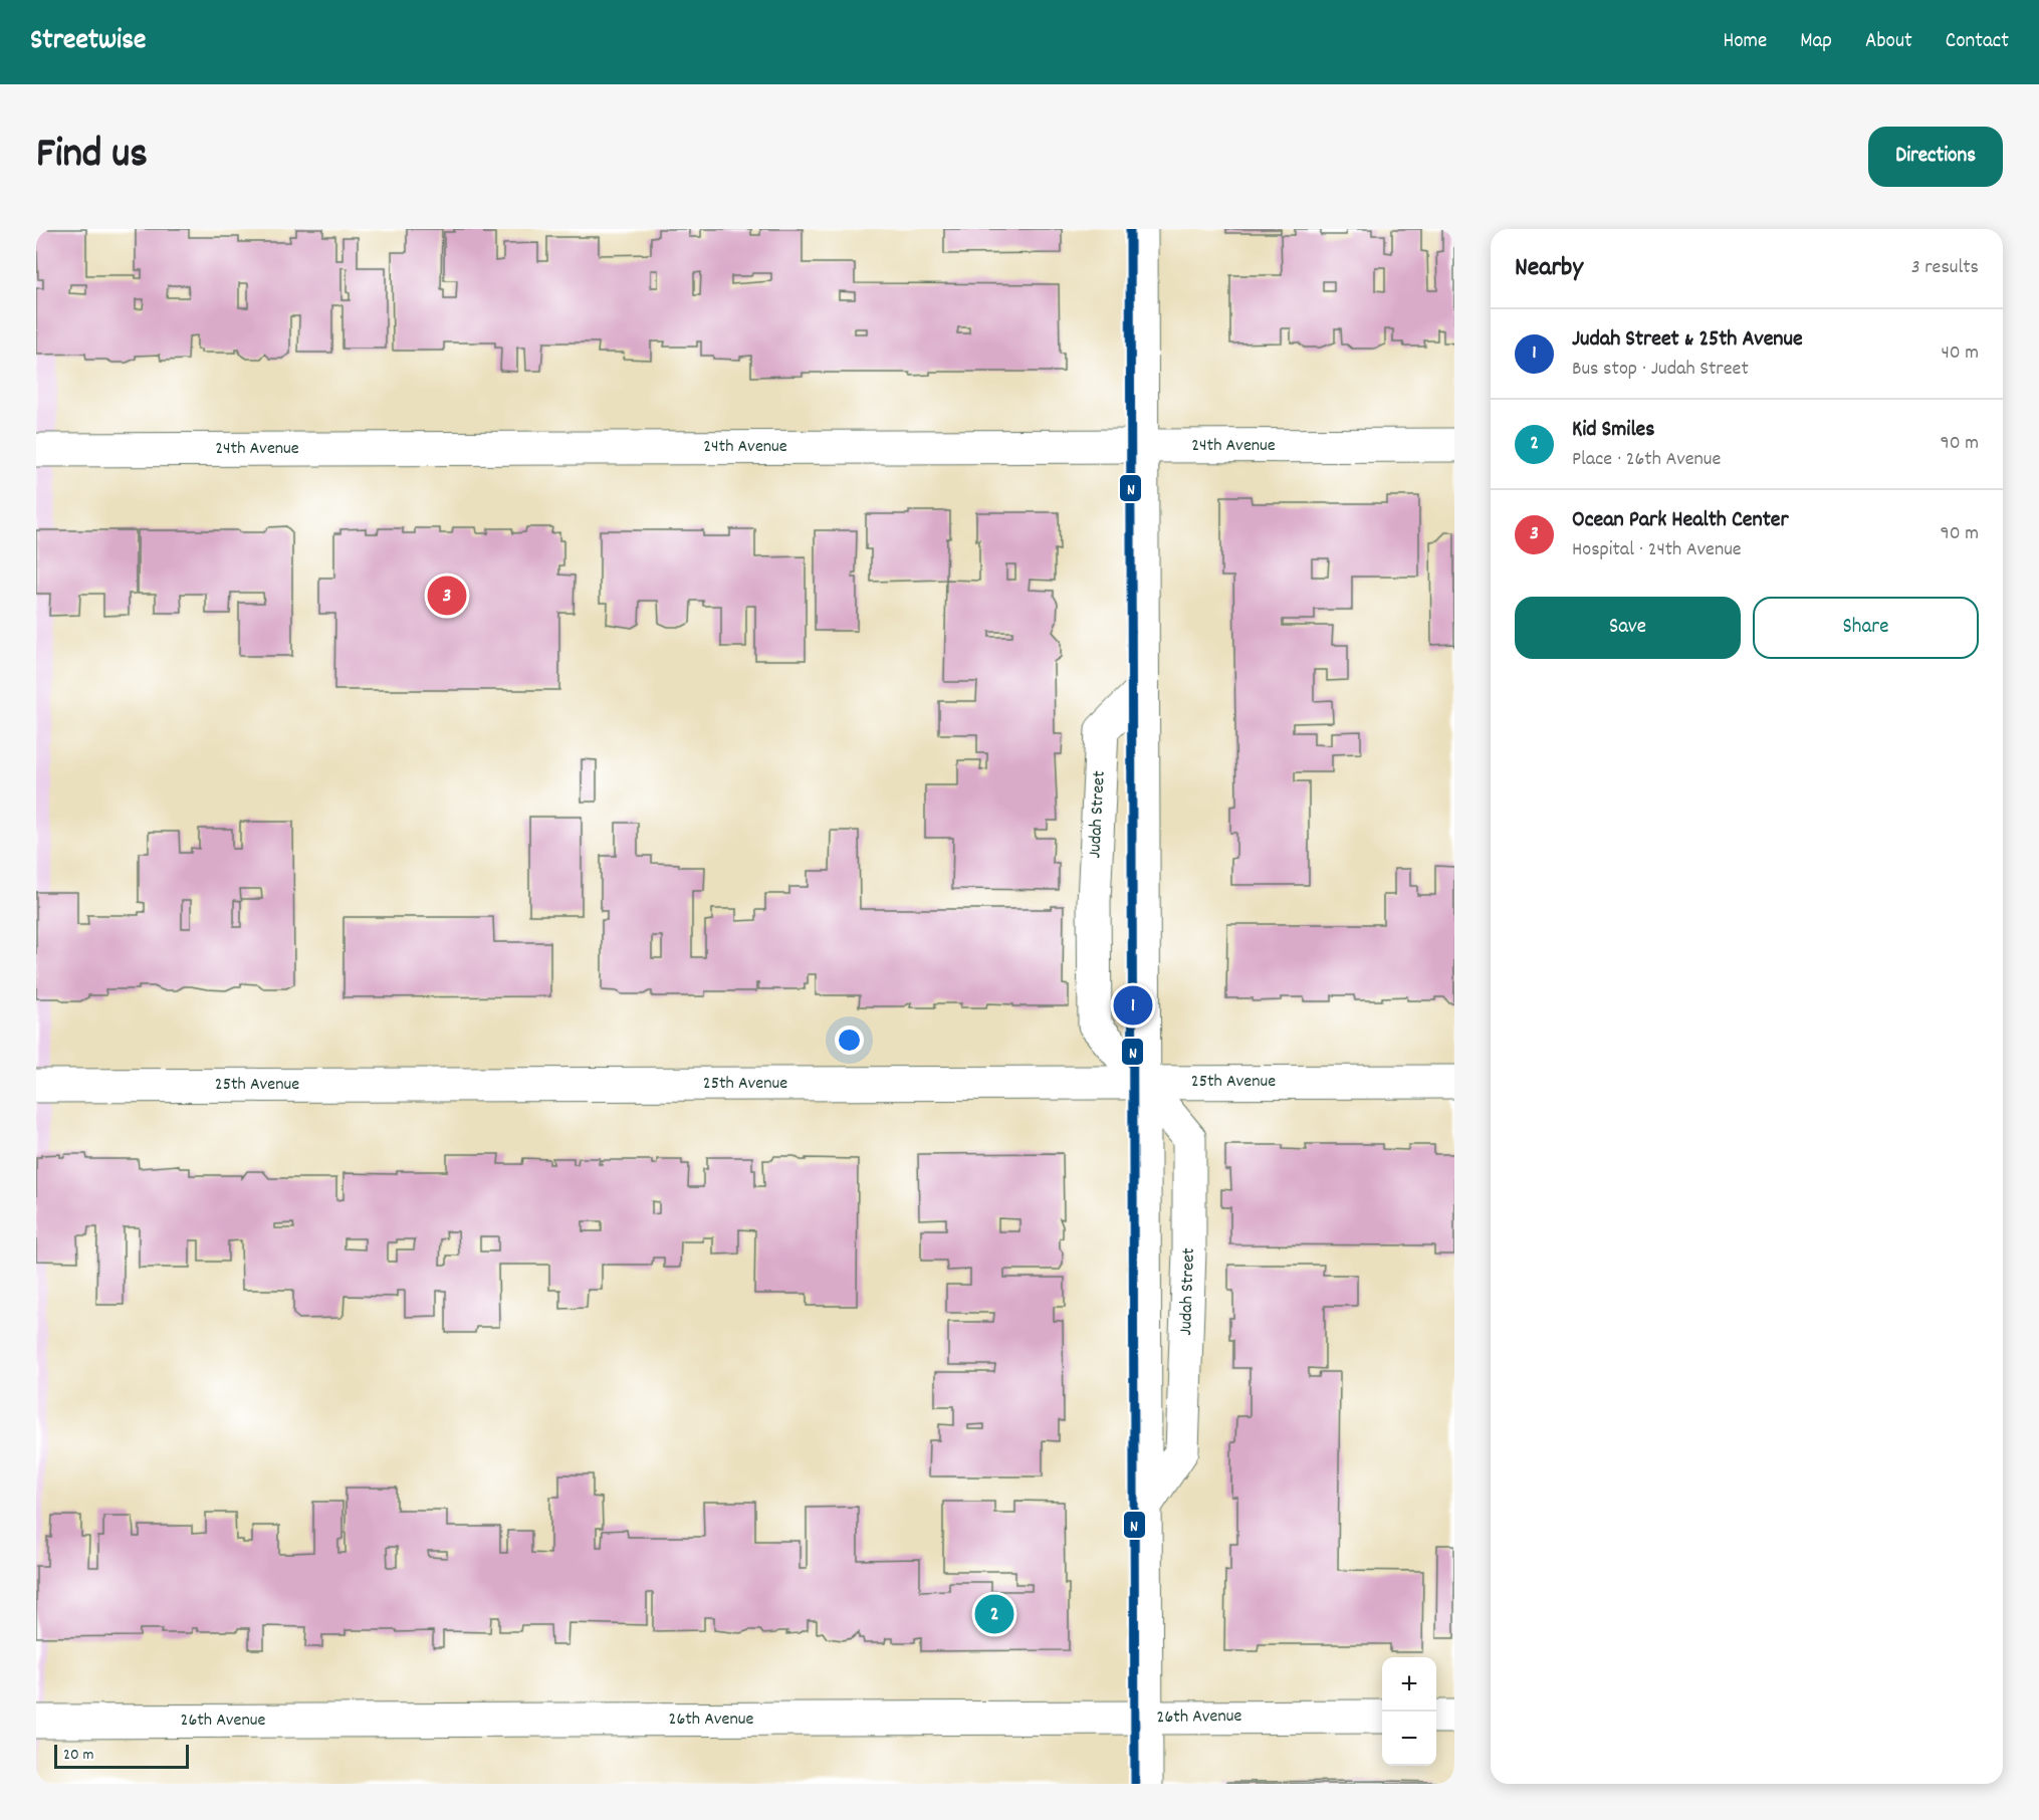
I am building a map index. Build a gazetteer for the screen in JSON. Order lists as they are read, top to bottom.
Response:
{
  "streets": {
    "street": [
      "24th Avenue",
      "Judah Street",
      "25th Avenue",
      "26th Avenue"
    ]
  },
  "crossings": [
    ["Judah Street", "25th Avenue"]
  ],
  "lines": ["transit line N"],
  "scale_bar": "20 m",
  "page": {
    "header": "Streetwise",
    "nav": [
      "Home",
      "Map",
      "About",
      "Contact"
    ],
    "title": "Find us",
    "buttons": [
      "Directions",
      ["Save", "Share"]
    ],
    "heading": ["Nearby", "3 results"],
    "list": [
      {
        "mark": "1",
        "name": "Judah Street & 25th Avenue",
        "note": "Bus stop · Judah Street",
        "value": "40 m"
      },
      {
        "mark": "2",
        "name": "Kid Smiles",
        "note": "Place · 26th Avenue",
        "value": "90 m"
      },
      {
        "mark": "3",
        "name": "Ocean Park Health Center",
        "note": "Hospital · 24th Avenue",
        "value": "90 m"
      }
    ],
    "pins": ["3", "1", "2"],
    "map_buttons": ["+", "−"],
    "scale": "20 m"
  }
}
